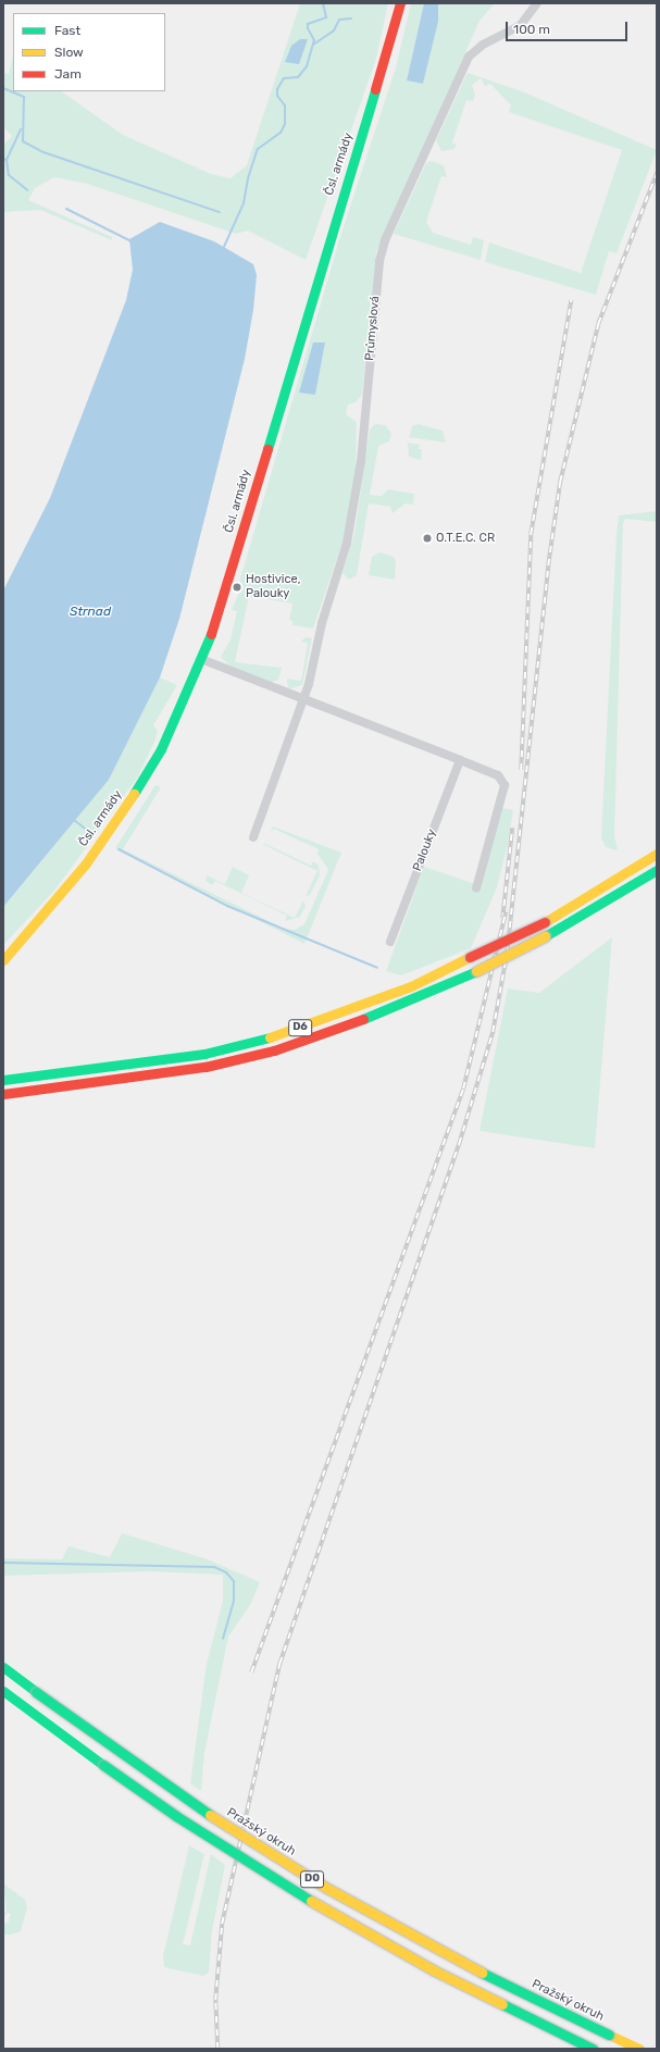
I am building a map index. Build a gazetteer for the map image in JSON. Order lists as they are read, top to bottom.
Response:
{
  "streets": {
    "main road": [
      "Čsl. armády",
      "D6",
      "Pražský okruh",
      "D0"
    ],
    "street": ["Průmyslová", "Palouky"]
  },
  "water": ["Strnad"],
  "places": ["O.T.E.C. CR", "Hostivice, Palouky"],
  "legend": ["Fast", "Slow", "Jam"],
  "scale_bar": "100 m"
}
